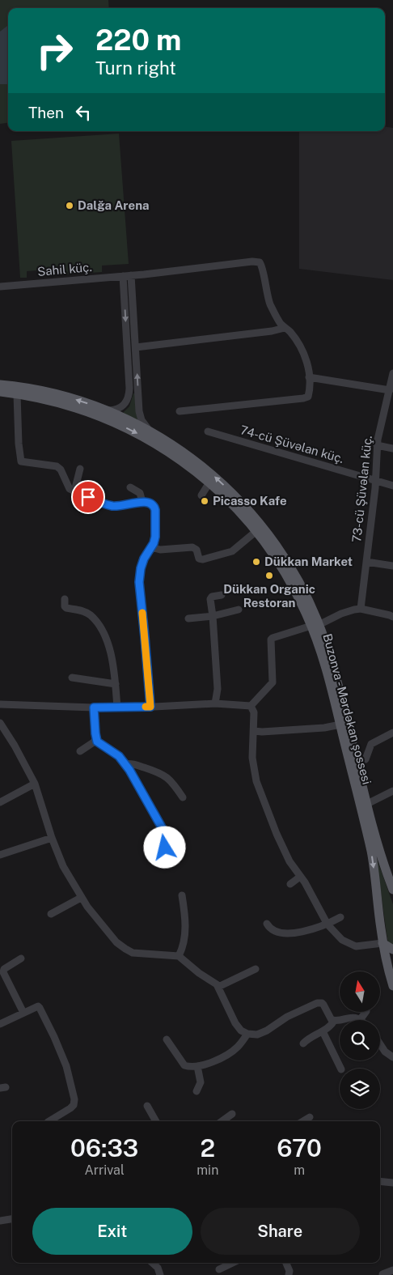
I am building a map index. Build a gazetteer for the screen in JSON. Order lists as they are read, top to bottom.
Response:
{
  "streets": {
    "main road": ["Buzonva - Mərdəkan şossesi"],
    "street": ["Sahil küç.", "74-cü Şüvəlan küç.", "73-cü Şüvəlan küç."]
  },
  "crossings": [
    ["74-cü Şüvəlan küç.", "73-cü Şüvəlan küç."]
  ],
  "places": [
    "Dalğa Arena",
    "Picasso Kafe",
    "Dükkan Market",
    "Dükkan Organic Restoran"
  ],
  "north": "top",
  "page": {
    "turn": ["220 m", "Turn right"],
    "then": "Then",
    "eta": [
      "06:33",
      "Arrival",
      "2",
      "min",
      "670",
      "m"
    ],
    "buttons": ["Exit", "Share"]
  }
}
